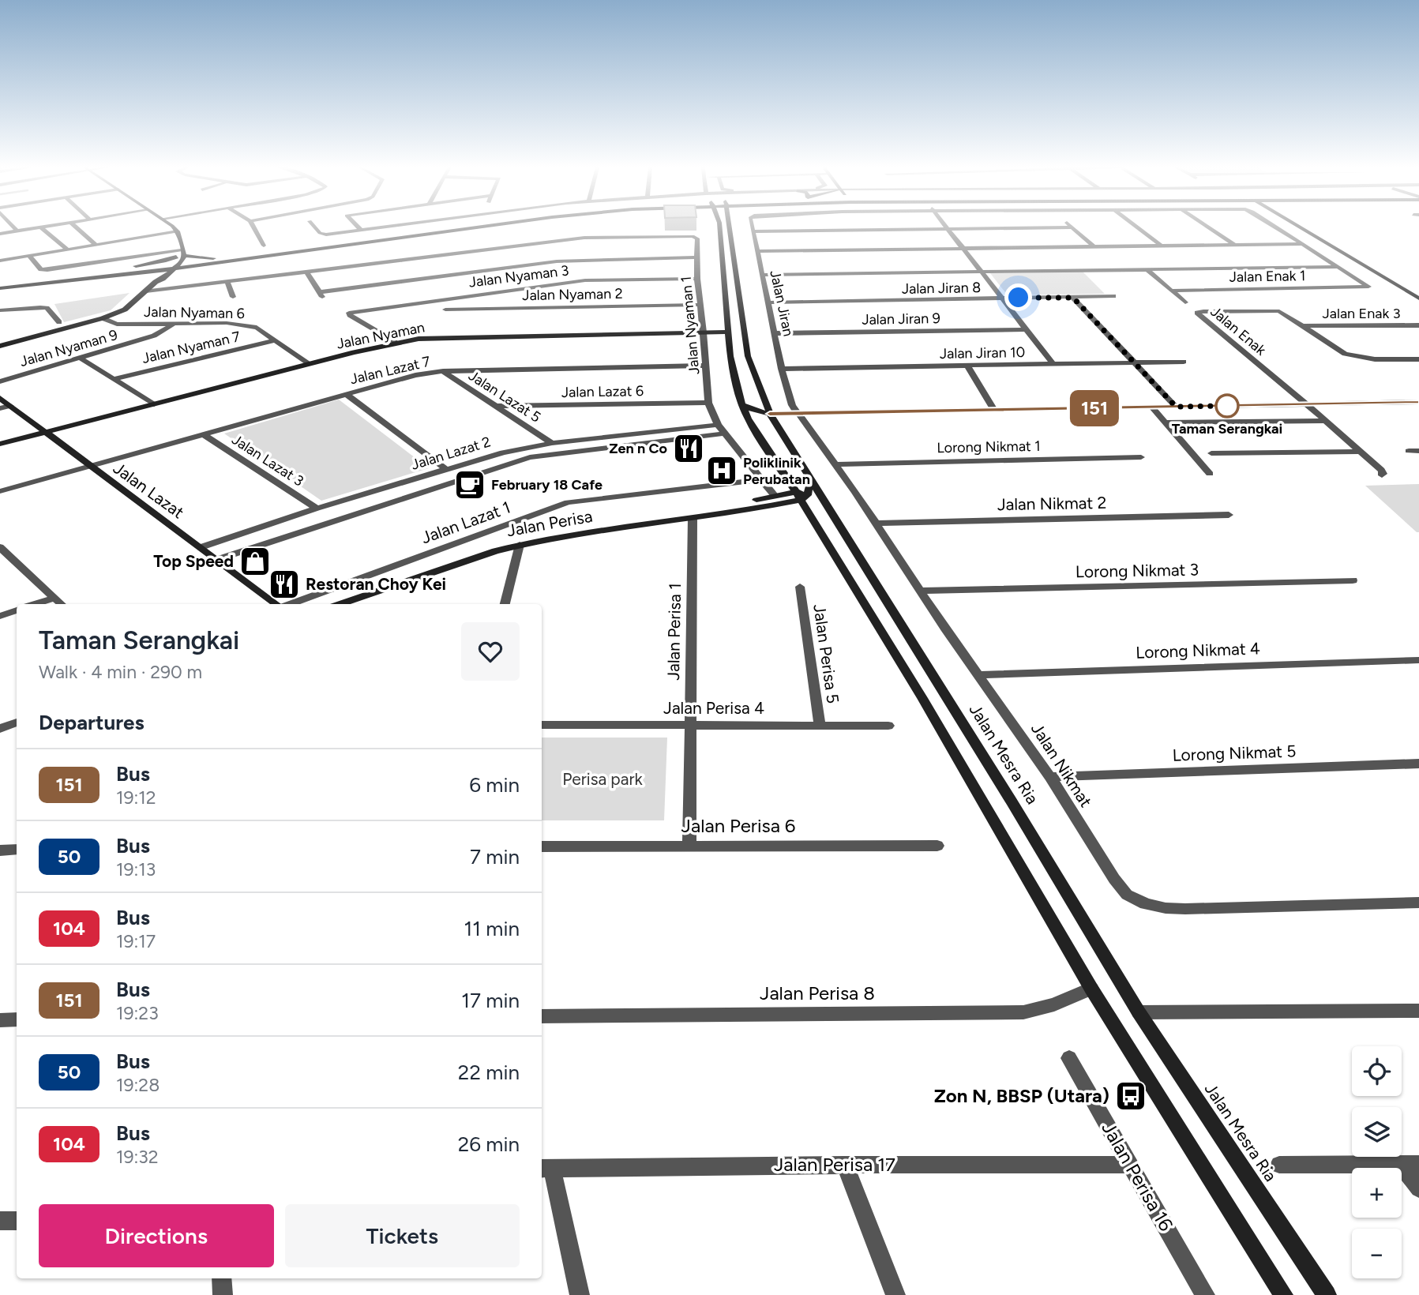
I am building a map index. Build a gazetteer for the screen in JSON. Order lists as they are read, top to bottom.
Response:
{
  "streets": {
    "main road": [
      "Jalan Nyaman",
      "Jalan Lazat",
      "Jalan Perisa",
      "Jalan Mesra Ria"
    ],
    "street": [
      "Jalan Nyaman 3",
      "Jalan Enak 1",
      "Jalan Jiran 8",
      "Jalan Nyaman 2",
      "Jalan Jiran",
      "Jalan Nyaman 6",
      "Jalan Enak 3",
      "Jalan Jiran 9",
      "Jalan Nyaman 1",
      "Jalan Enak",
      "Jalan Nyaman 7",
      "Jalan Nyaman 9",
      "Jalan Jiran 10",
      "Jalan Lazat 7",
      "Jalan Lazat 6",
      "Jalan Lazat 5",
      "Lorong Nikmat 1",
      "Jalan Lazat 2",
      "Jalan Lazat 3",
      "Jalan Nikmat 2",
      "Jalan Lazat 1",
      "Lorong Nikmat 3",
      "Jalan Perisa 1",
      "Lorong Nikmat 4",
      "Jalan Perisa 5",
      "Jalan Perisa 4",
      "Lorong Nikmat 5",
      "Jalan Nikmat",
      "Jalan Perisa 6",
      "Jalan Perisa 8",
      "Jalan Perisa 17",
      "Jalan Perisa 16"
    ]
  },
  "crossings": [
    ["Jalan Nyaman 3", "Jalan Nyaman 1"],
    ["Jalan Nyaman 3", "Jalan Nyaman"],
    ["Jalan Jiran 8", "Jalan Jiran"],
    ["Jalan Nyaman 2", "Jalan Nyaman 1"],
    ["Jalan Jiran", "Jalan Jiran 9"],
    ["Jalan Jiran", "Jalan Jiran 10"],
    ["Jalan Jiran", "Jalan Nikmat"],
    ["Jalan Nyaman 6", "Jalan Nyaman"],
    ["Jalan Nyaman 6", "Jalan Nyaman 7"],
    ["Jalan Nyaman 6", "Jalan Nyaman 9"],
    ["Jalan Enak 3", "Jalan Enak"],
    ["Jalan Nyaman 1", "Jalan Nyaman"],
    ["Jalan Nyaman 1", "Jalan Lazat 7"],
    ["Jalan Nyaman 1", "Jalan Lazat 6"],
    ["Jalan Nyaman 1", "Jalan Lazat 2"],
    ["Jalan Nyaman 1", "Jalan Lazat 1"],
    ["Jalan Nyaman 1", "Jalan Perisa"],
    ["Jalan Nyaman", "Jalan Lazat"],
    ["Jalan Lazat 7", "Jalan Lazat 5"],
    ["Jalan Lazat 7", "Jalan Lazat 3"],
    ["Jalan Lazat 7", "Jalan Lazat"],
    ["Jalan Lazat 6", "Jalan Lazat 5"],
    ["Jalan Lazat 5", "Jalan Lazat 2"],
    ["Lorong Nikmat 1", "Jalan Nikmat"],
    ["Jalan Lazat 2", "Jalan Lazat 3"],
    ["Jalan Lazat 2", "Jalan Lazat"],
    ["Jalan Nikmat 2", "Jalan Nikmat"],
    ["Jalan Perisa", "Jalan Perisa 1"],
    ["Lorong Nikmat 3", "Jalan Nikmat"],
    ["Jalan Perisa 1", "Jalan Perisa 4"],
    ["Jalan Perisa 1", "Jalan Perisa 6"],
    ["Lorong Nikmat 4", "Jalan Nikmat"],
    ["Jalan Perisa 5", "Jalan Perisa 4"],
    ["Lorong Nikmat 5", "Jalan Nikmat"],
    ["Jalan Perisa 17", "Jalan Perisa 16"]
  ],
  "parks": ["Perisa park"],
  "places": {
    "other": ["Taman Serangkai"],
    "restaurant": ["Zen n Co", "Restoran Choy Kei"],
    "hospital": ["Poliklinik Perubatan"],
    "cafe": ["February 18 Cafe"],
    "shop": ["Top Speed"],
    "bus stop": ["Zon N, BBSP (Utara)"]
  },
  "lines": ["bus line 151"],
  "page": {
    "on_map": "151",
    "heading": [
      ["Taman Serangkai", "Walk · 4 min · 290 m"],
      "Departures"
    ],
    "list": [
      {
        "mark": "151",
        "name": "Bus",
        "note": "19:12",
        "value": "6 min"
      },
      {
        "mark": "50",
        "name": "Bus",
        "note": "19:13",
        "value": "7 min"
      },
      {
        "mark": "104",
        "name": "Bus",
        "note": "19:17",
        "value": "11 min"
      },
      {
        "mark": "151",
        "name": "Bus",
        "note": "19:23",
        "value": "17 min"
      },
      {
        "mark": "50",
        "name": "Bus",
        "note": "19:28",
        "value": "22 min"
      },
      {
        "mark": "104",
        "name": "Bus",
        "note": "19:32",
        "value": "26 min"
      }
    ],
    "map_buttons": ["+", "−"],
    "buttons": ["Directions", "Tickets"]
  }
}
